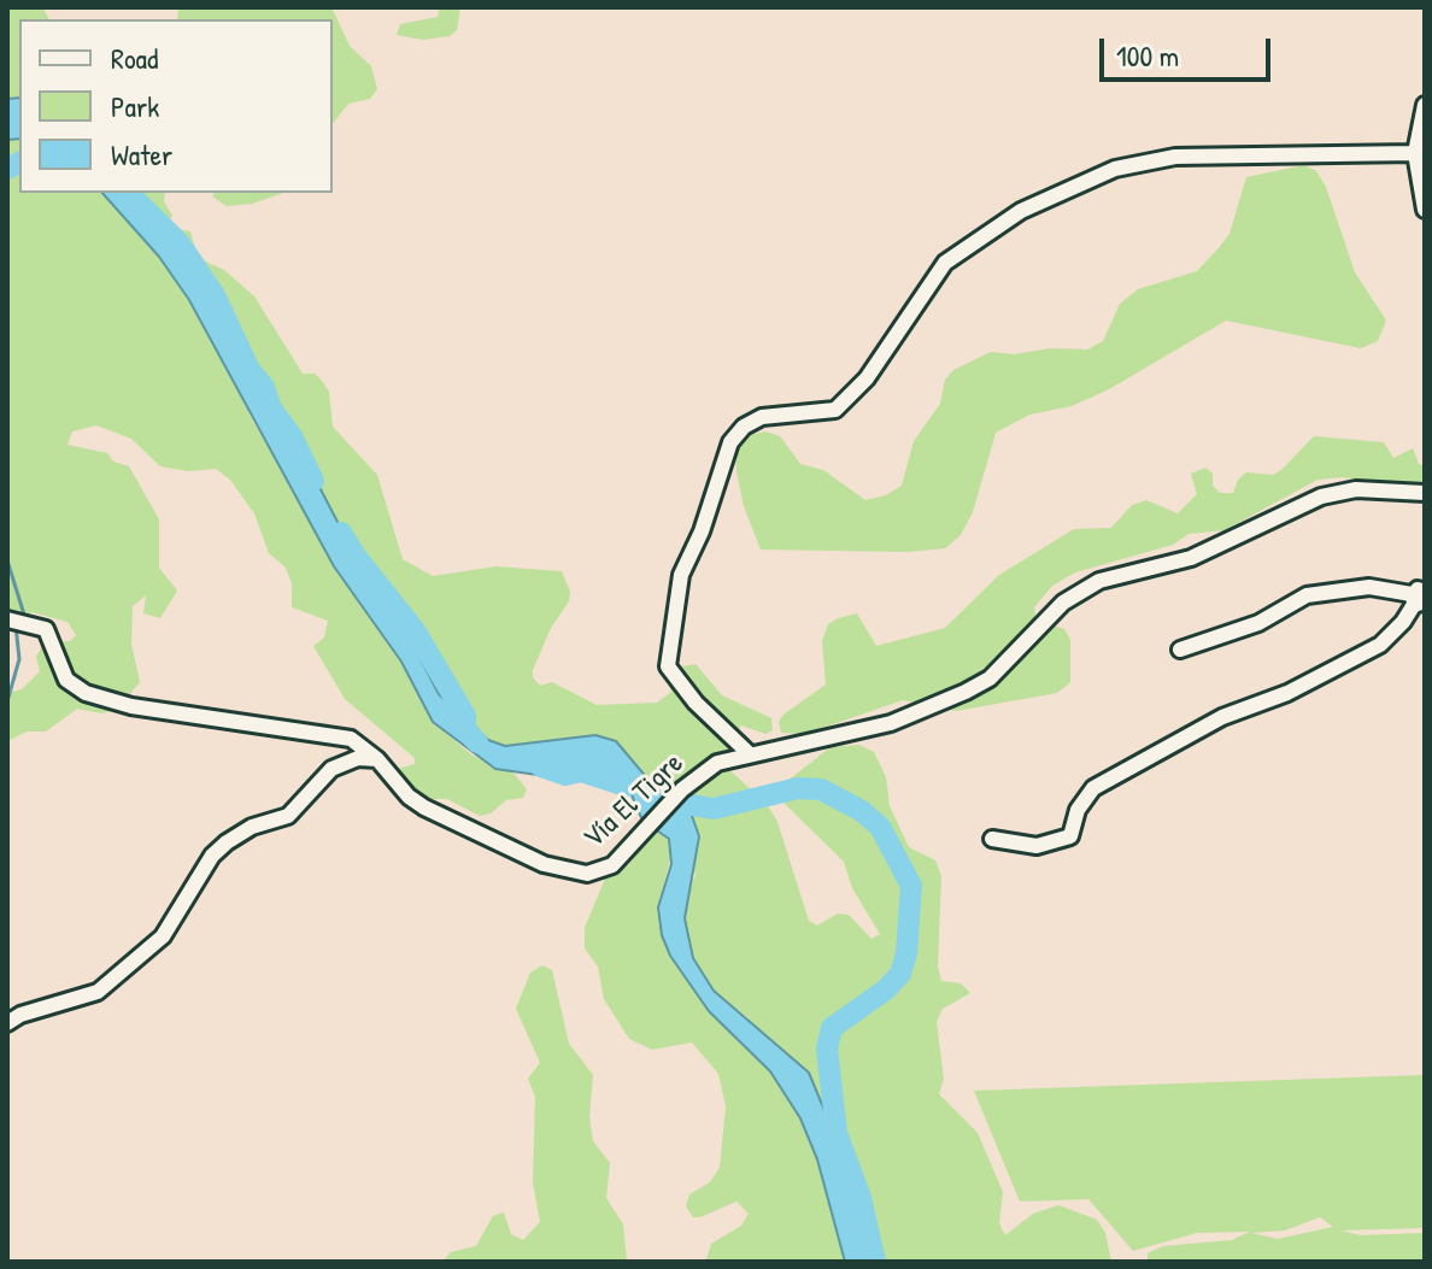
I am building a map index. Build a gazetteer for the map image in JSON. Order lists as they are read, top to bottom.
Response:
{
  "streets": {
    "street": ["Vía El Tigre"]
  },
  "legend": ["Road", "Park", "Water"],
  "scale_bar": "100 m"
}
